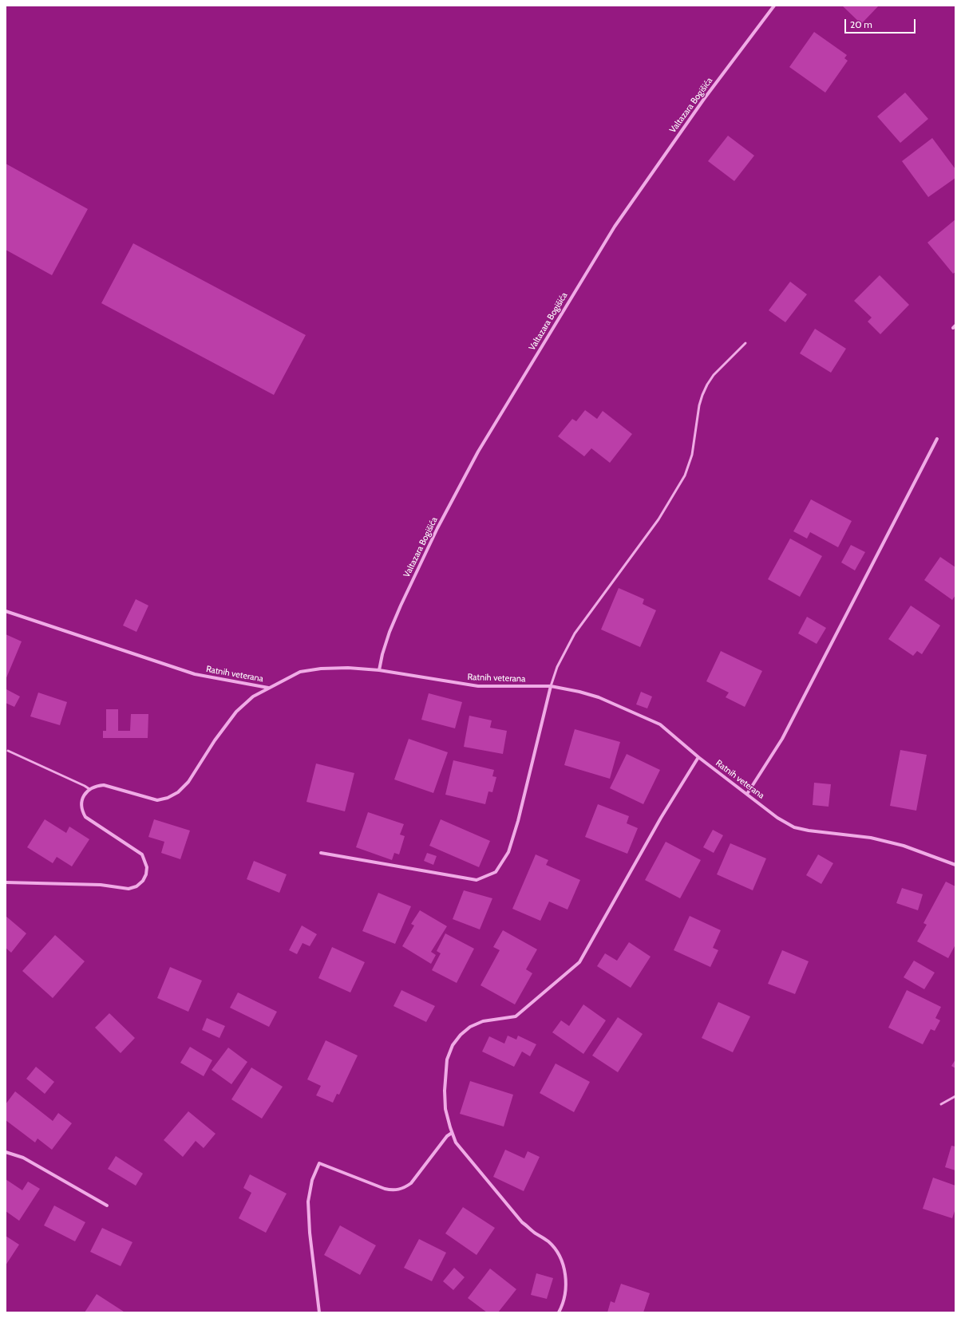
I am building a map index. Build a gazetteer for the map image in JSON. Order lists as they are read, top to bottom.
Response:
{
  "streets": {
    "street": ["Valtazara Bogišića", "Ratnih veterana"]
  },
  "crossings": [
    ["Valtazara Bogišića", "Ratnih veterana"]
  ],
  "scale_bar": "20 m"
}
